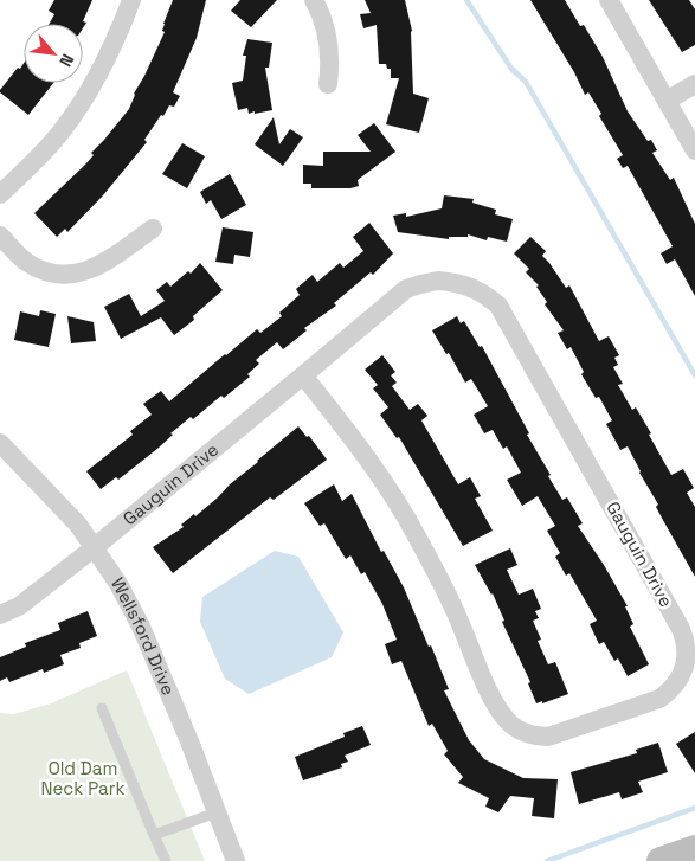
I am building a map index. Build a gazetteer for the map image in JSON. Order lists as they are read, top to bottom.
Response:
{
  "streets": {
    "street": ["Gauguin Drive", "Wellsford Drive"]
  },
  "crossings": [
    ["Gauguin Drive", "Wellsford Drive"]
  ],
  "parks": ["Old Dam Neck Park"],
  "north": "bottom right"
}
